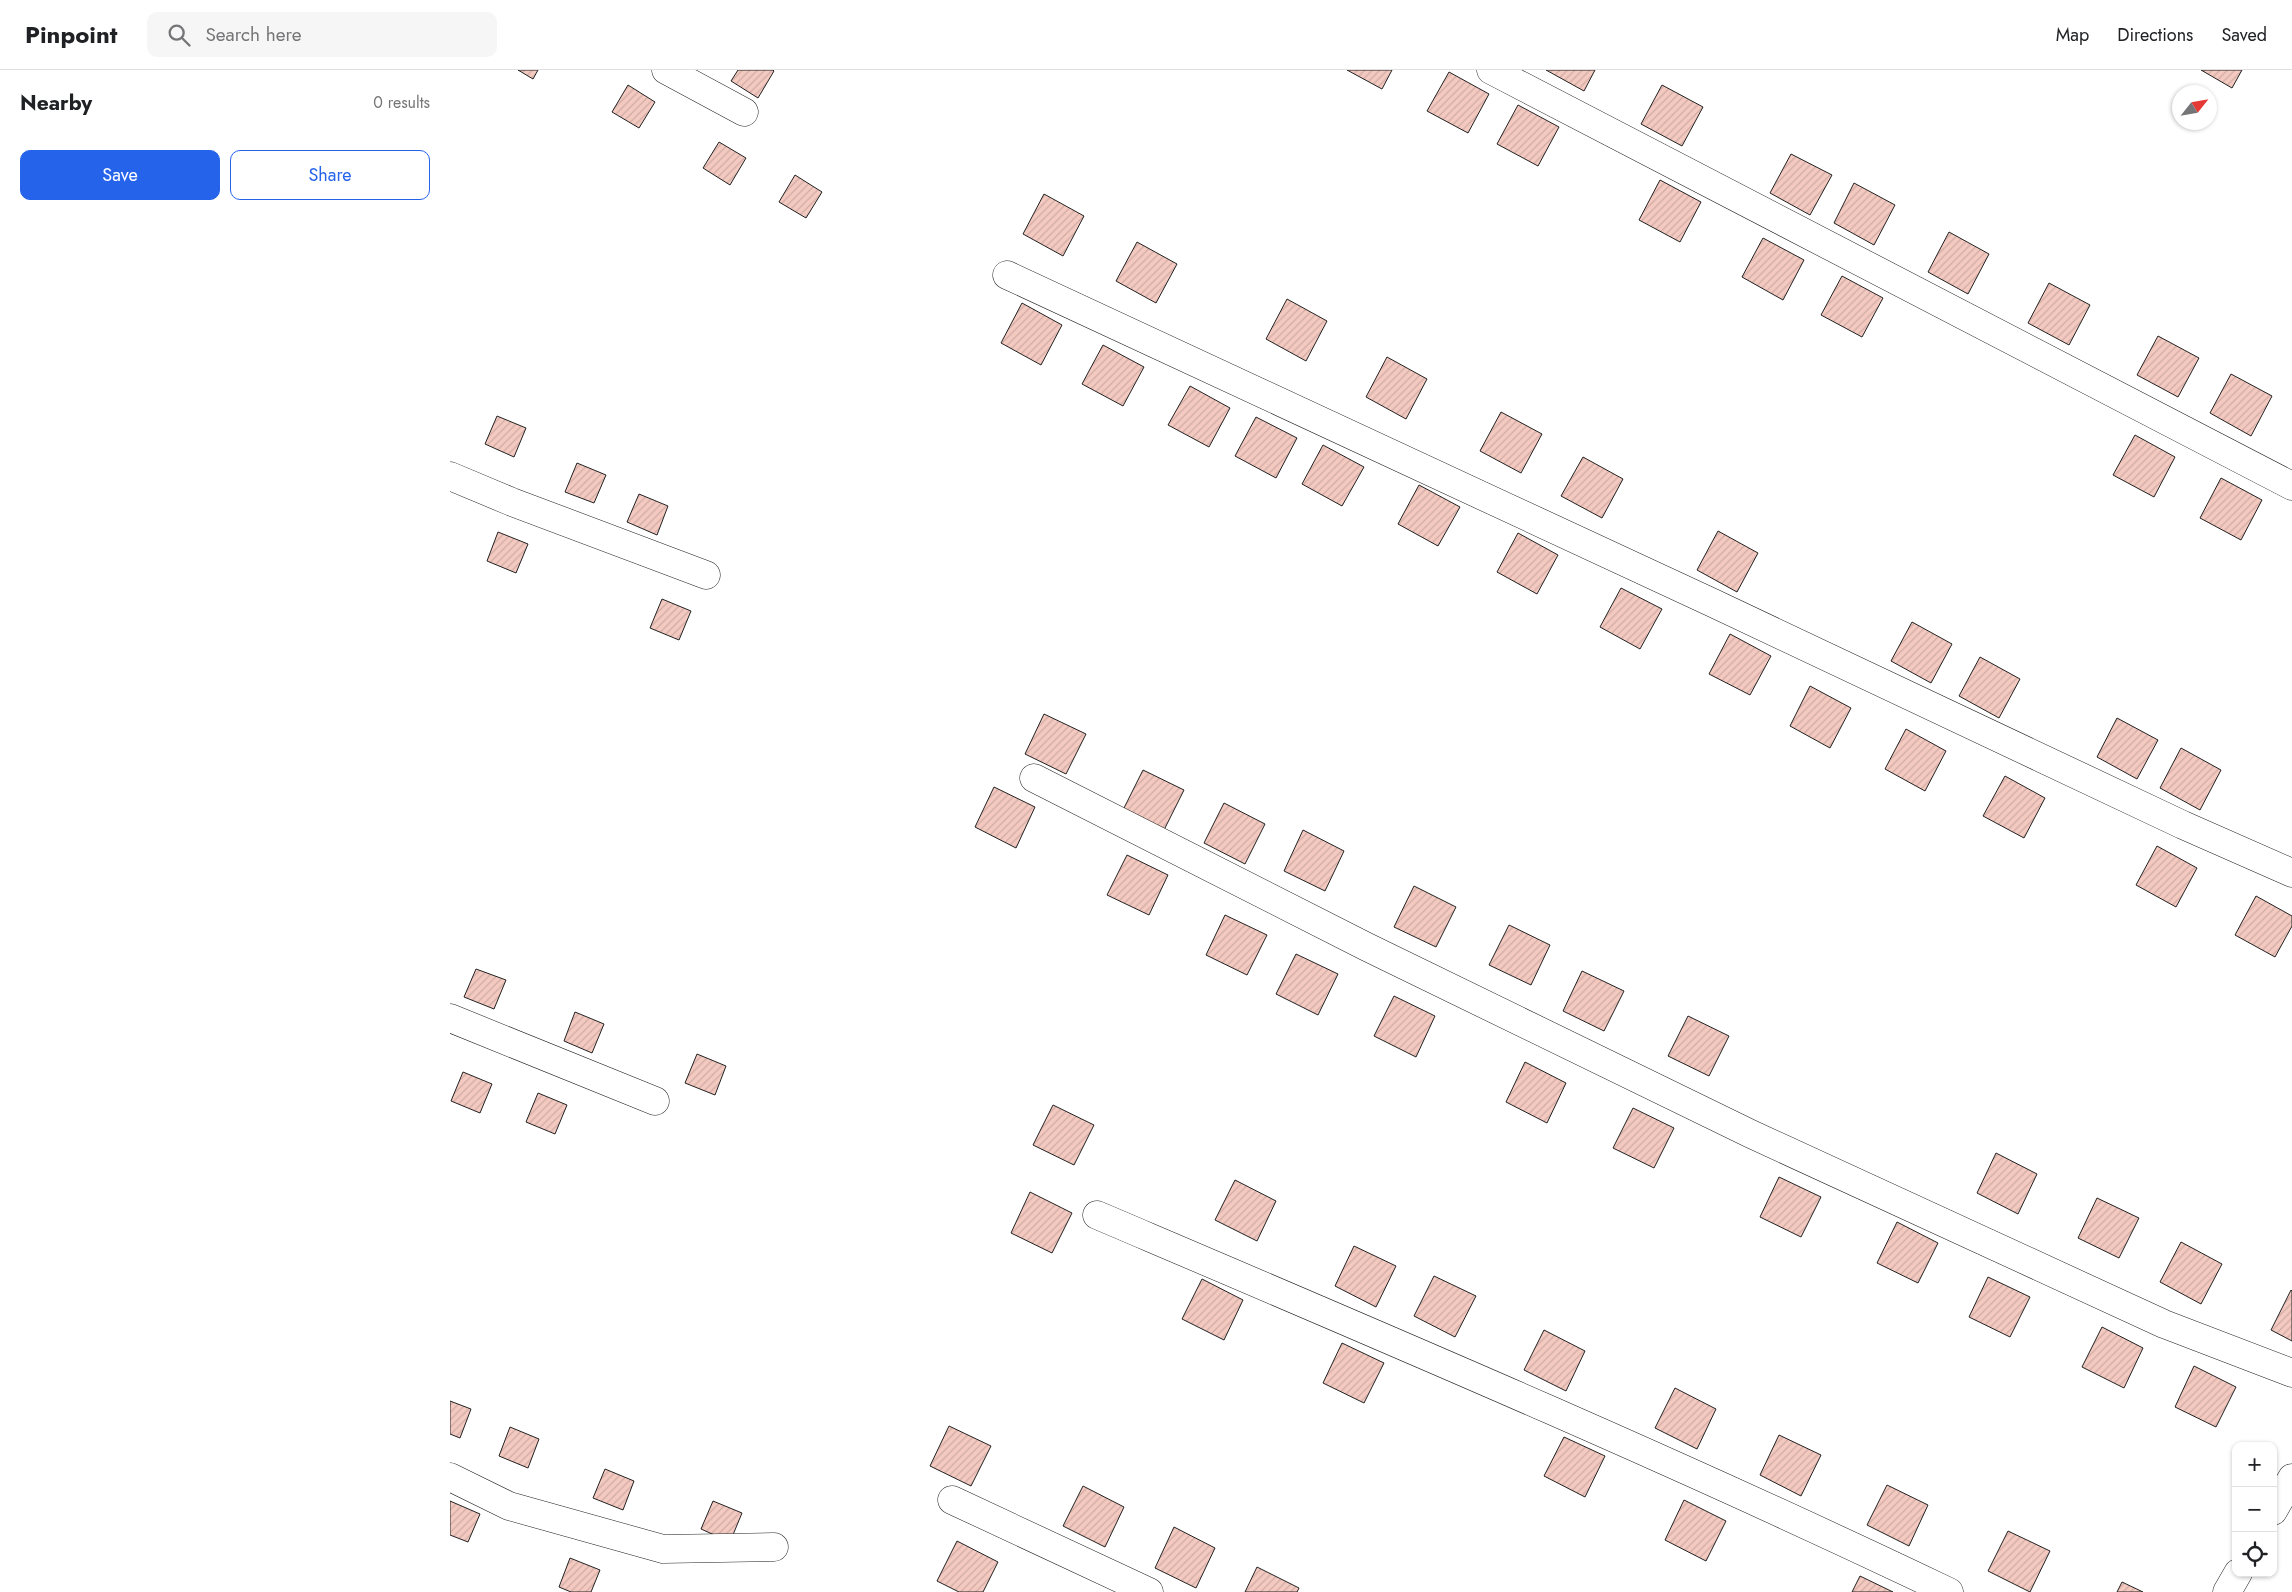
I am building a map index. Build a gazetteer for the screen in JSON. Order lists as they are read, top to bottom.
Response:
{
  "north": "top right",
  "page": {
    "header": "Pinpoint",
    "search": "Search here",
    "nav": ["Map", "Directions", "Saved"],
    "heading": ["Nearby", "0 results"],
    "buttons": ["Save", "Share"],
    "map_buttons": ["+", "−"]
  }
}
